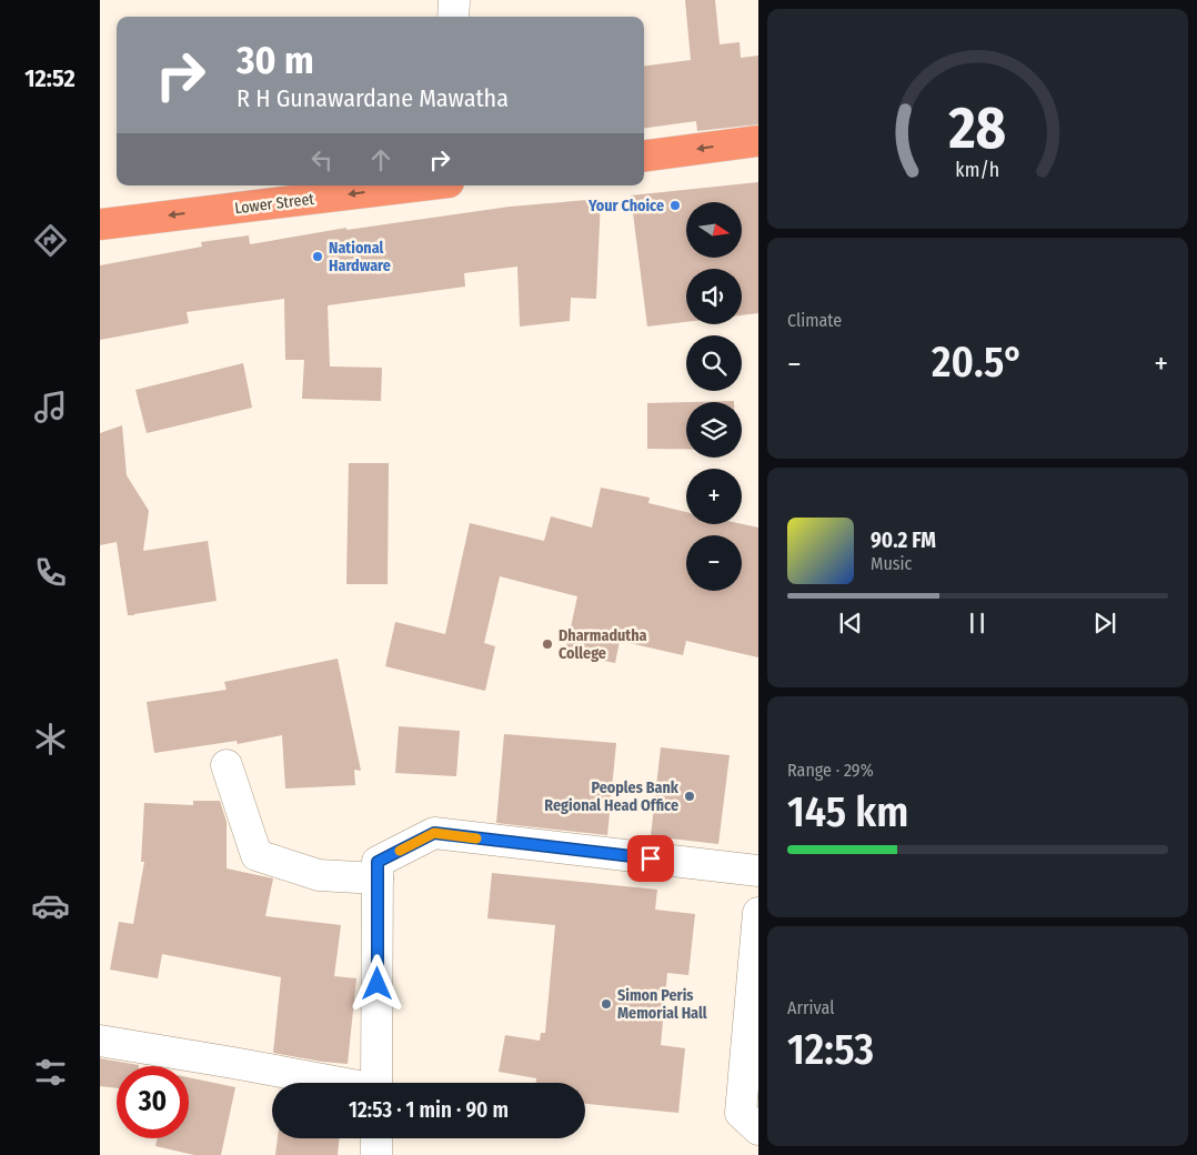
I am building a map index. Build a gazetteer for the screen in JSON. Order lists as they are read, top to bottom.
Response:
{
  "streets": {
    "highway": ["Lower Street"]
  },
  "one_way": ["Lower Street"],
  "places": [
    "Your Choice",
    "National Hardware",
    "Dharmadutha College",
    "Peoples Bank Regional Head Office",
    "Simon Peris Memorial Hall"
  ],
  "north": "right",
  "page": {
    "tabs": "12:52",
    "turn": ["30 m", "R H Gunawardane Mawatha"],
    "map_buttons": ["+", "−"],
    "tile": [
      "Climate",
      ["Range · 29%", "145 km"],
      ["Arrival", "12:53"]
    ],
    "heat": ["−", "20.5°", "+"],
    "song": ["90.2 FM", "Music"],
    "limit": "30",
    "trip": "12:53 · 1 min · 90 m",
    "gauge": ["28", "km/h"]
  }
}
